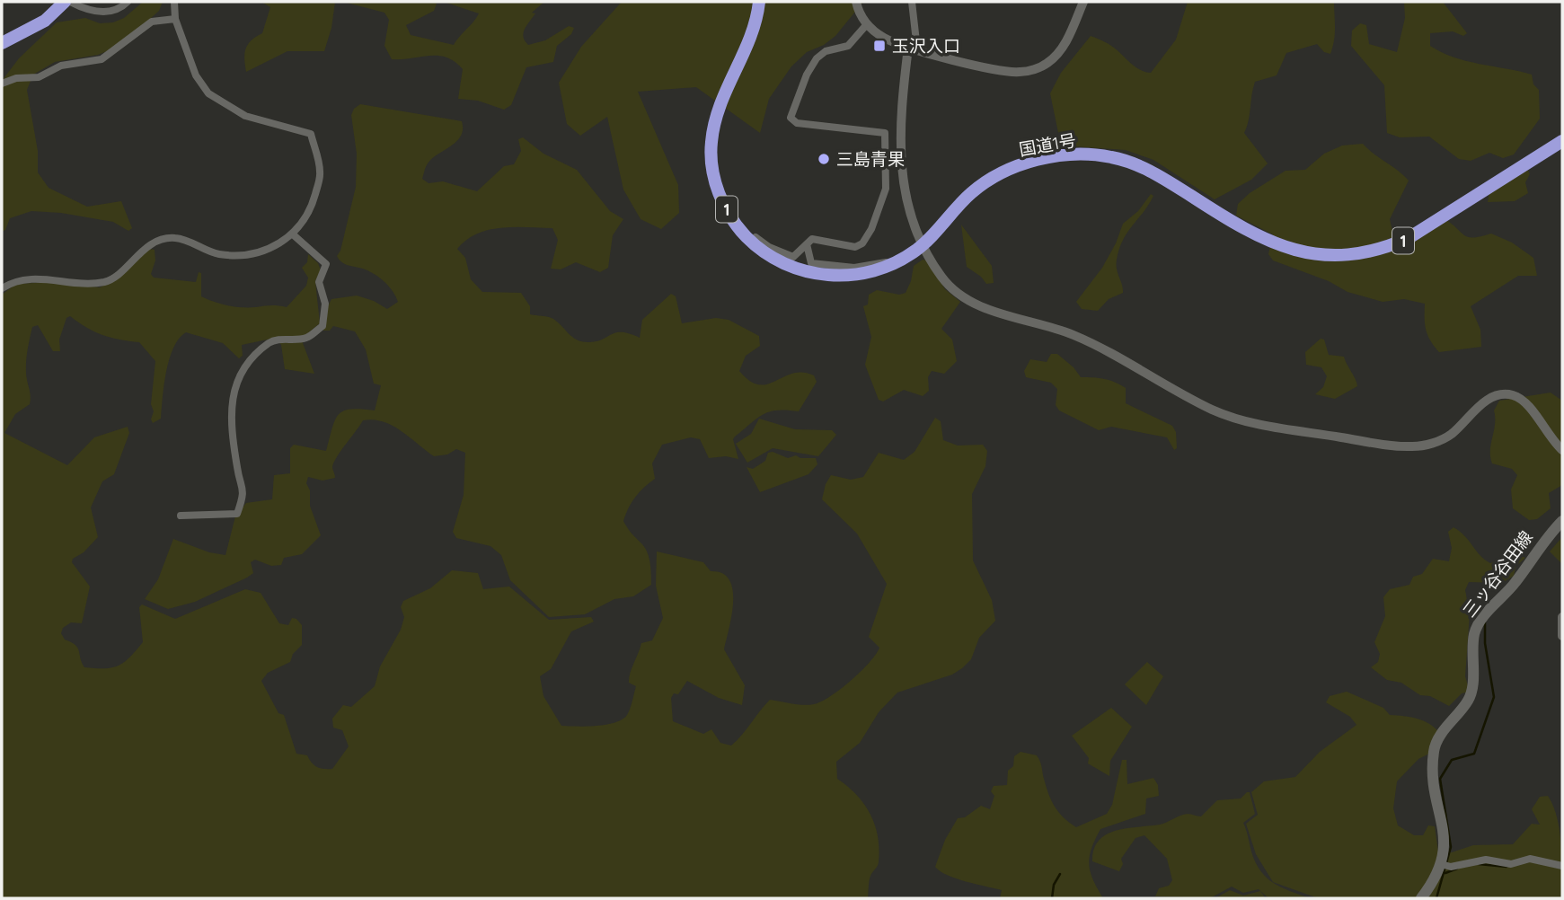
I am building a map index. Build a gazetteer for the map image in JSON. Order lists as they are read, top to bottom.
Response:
{
  "streets": {
    "highway": ["国道1号", "1"],
    "main road": ["三ッ谷谷田線"]
  },
  "places": {
    "transit": ["玉沢入口"],
    "other": ["三島青果"]
  }
}
